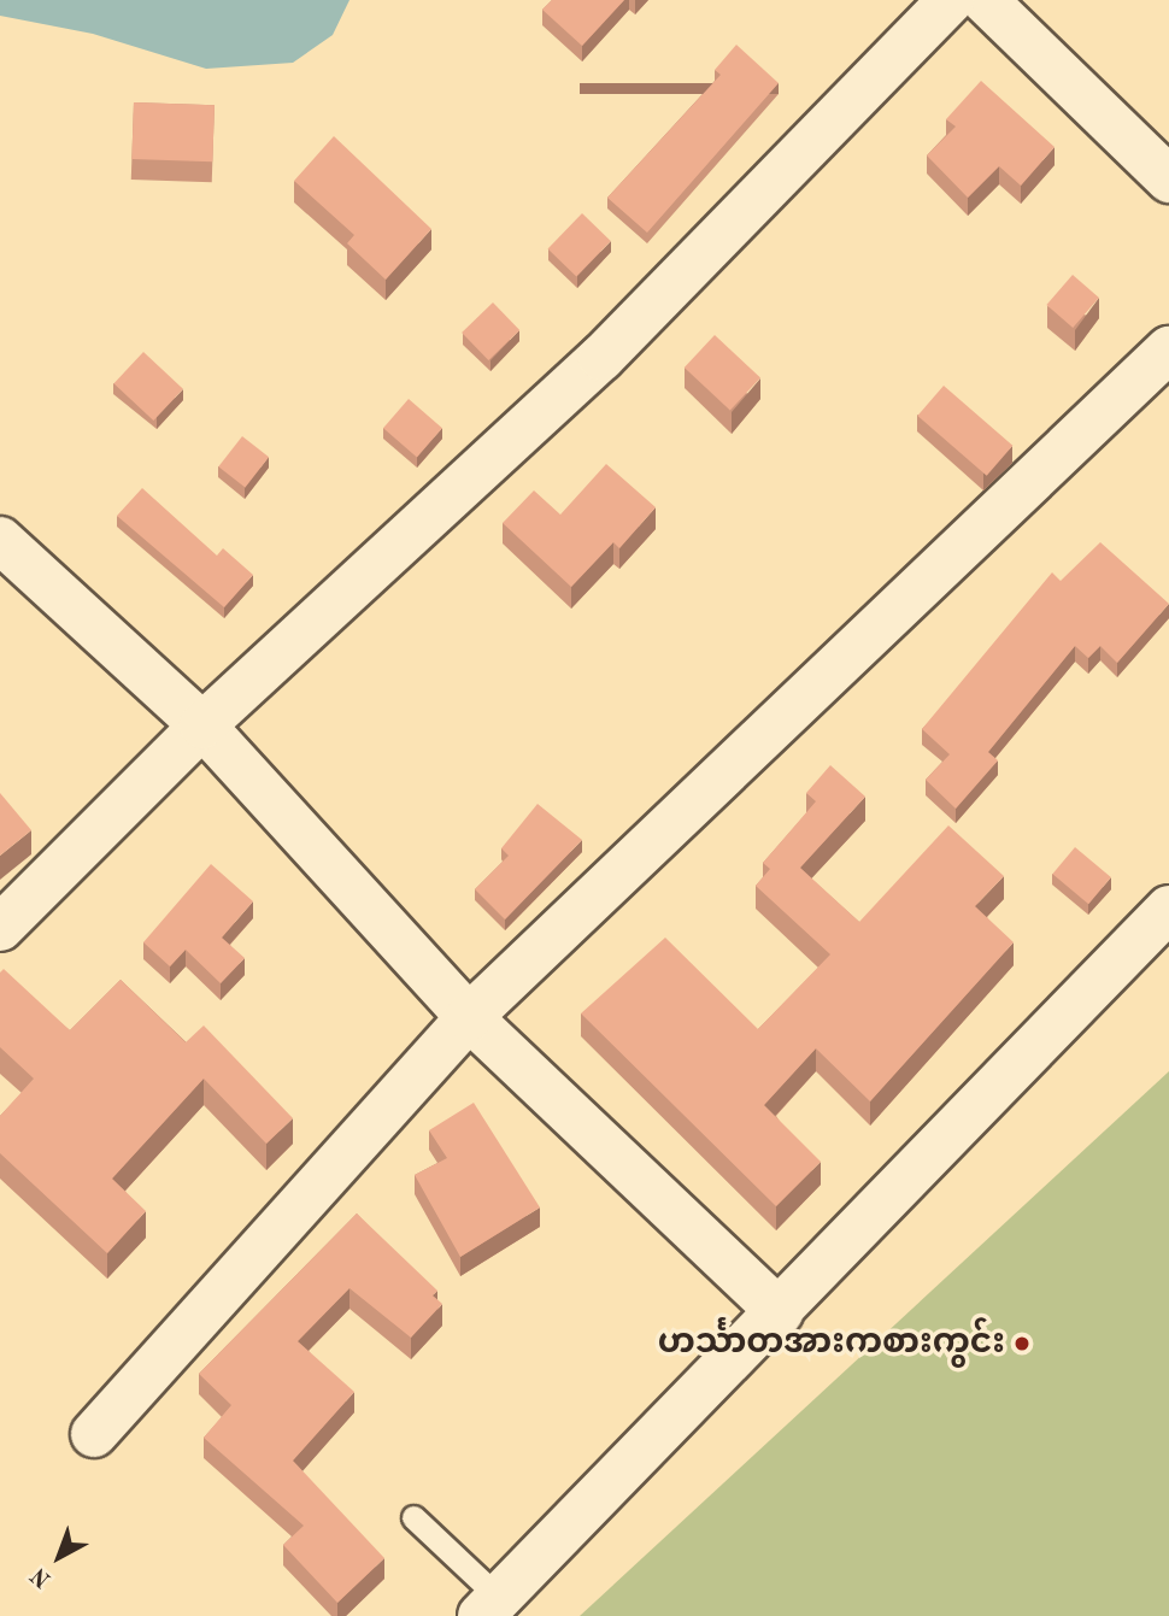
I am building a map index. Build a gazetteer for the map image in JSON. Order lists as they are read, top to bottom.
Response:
{
  "places": ["ဟင်္သာတအားကစားကွင်း"],
  "north": "bottom left"
}
